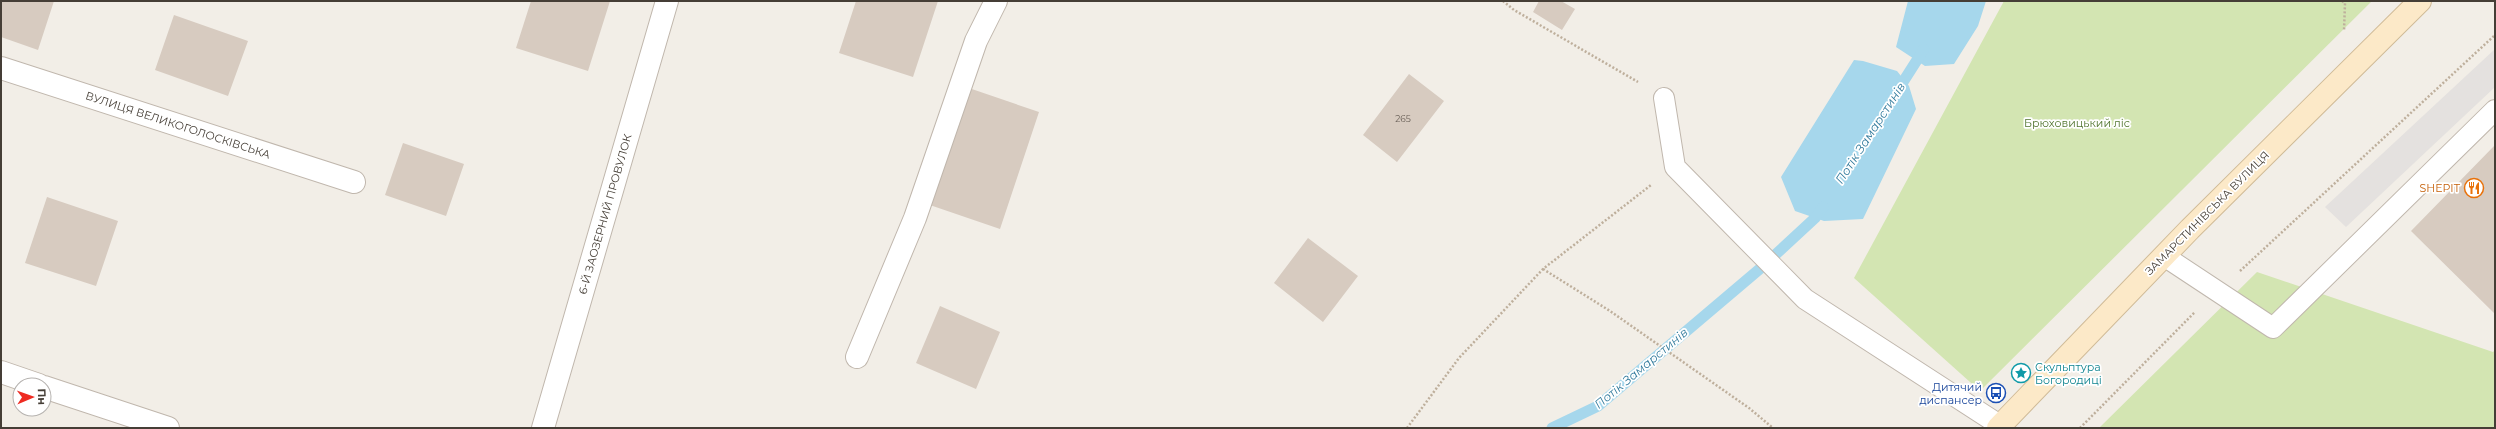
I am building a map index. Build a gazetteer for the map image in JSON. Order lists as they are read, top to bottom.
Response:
{
  "streets": {
    "main road": ["ЗАМАРСТИНІВСЬКА ВУЛИЦЯ"],
    "street": ["ВУЛИЦЯ ВЕЛИКОГОЛОСКІВСЬКА", "6-Й ЗАОЗЕРНИЙ ПРОВУЛОК"]
  },
  "water": ["Потік Замарстинів"],
  "parks": ["Брюховицький ліс"],
  "places": {
    "restaurant": ["SHEPIT"],
    "place": ["Скульптура Богородиці"],
    "bus stop": ["Дитячий диспансер"]
  },
  "house_numbers": ["265"],
  "north": "right"
}
